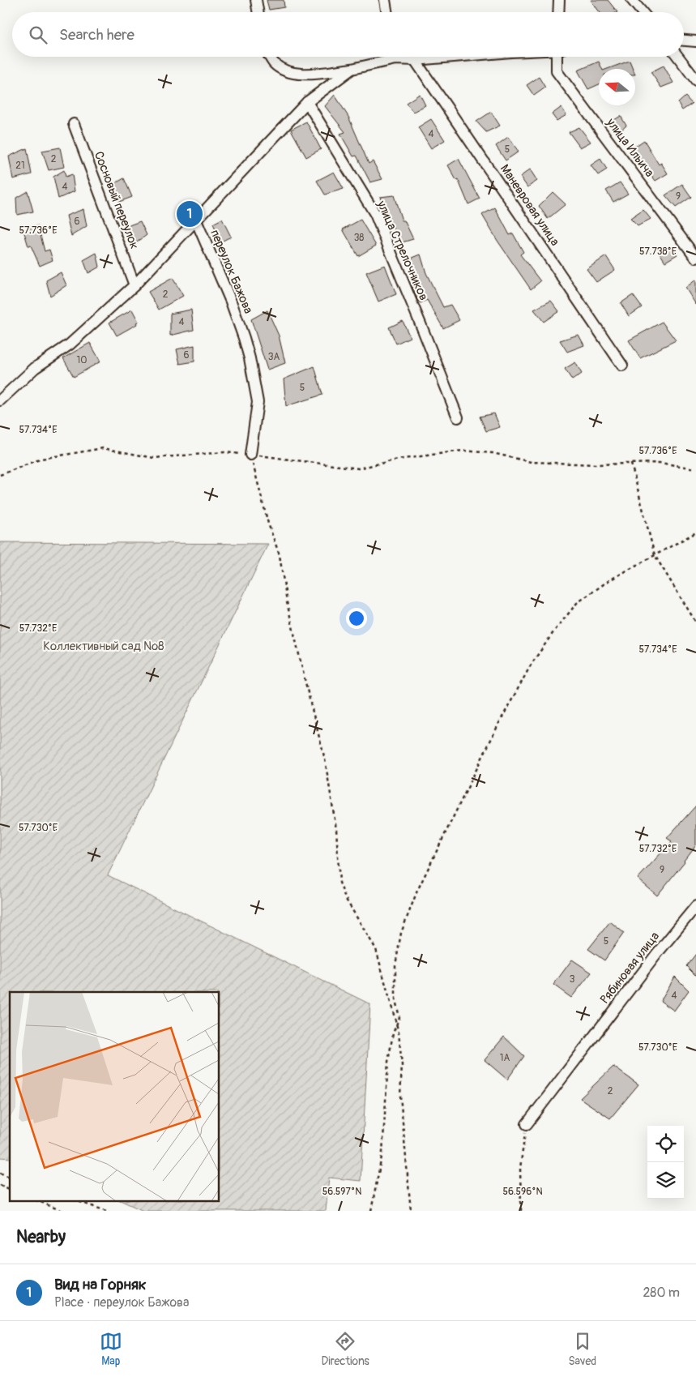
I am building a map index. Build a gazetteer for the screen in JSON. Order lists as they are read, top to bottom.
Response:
{
  "streets": {
    "street": [
      "улица Ильича",
      "Сосновый переулок",
      "Маневровая улица",
      "улица Стрелочников",
      "переулок Бажова",
      "Рябиновая улица"
    ]
  },
  "crossings": [
    ["Сосновый переулок", "переулок Бажова"]
  ],
  "parks": ["Коллективный сад №8"],
  "house_numbers": [
    "4",
    "5",
    "2",
    "21",
    "4",
    "9",
    "6",
    "38",
    "2",
    "4",
    "6",
    "3А",
    "10",
    "5",
    "9",
    "5",
    "3",
    "4",
    "1А",
    "2"
  ],
  "north": "left",
  "page": {
    "search": "Search here",
    "pins": "1",
    "heading": "Nearby",
    "list": [
      {
        "mark": "1",
        "name": "Вид на Горняк",
        "note": "Place · переулок Бажова",
        "value": "280 m"
      }
    ],
    "nav": ["Map", "Directions", "Saved"]
  },
  "coordinates": [
    "57.736°E",
    "57.738°E",
    "57.734°E",
    "57.732°E",
    "57.730°E",
    "56.597°N",
    "56.596°N"
  ]
}
